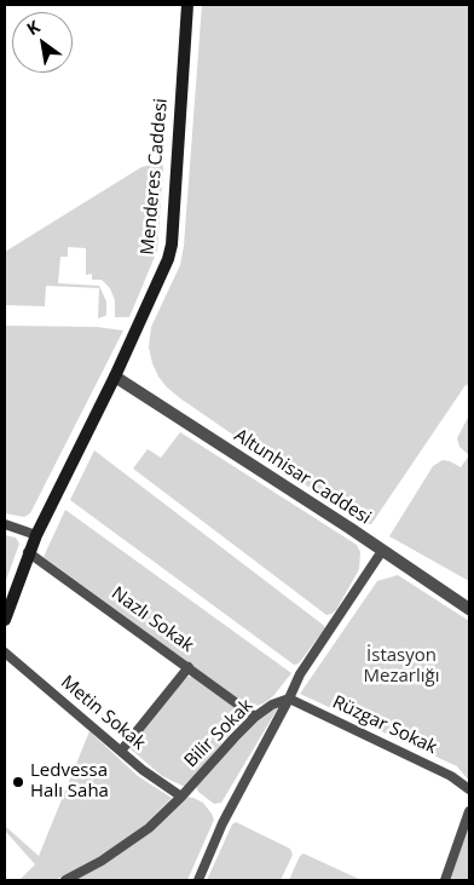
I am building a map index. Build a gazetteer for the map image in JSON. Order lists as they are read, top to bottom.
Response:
{
  "streets": {
    "main road": ["Menderes Caddesi"],
    "street": [
      "Altunhisar Caddesi",
      "Nazlı Sokak",
      "Metin Sokak",
      "Rüzgar Sokak",
      "Bilir Sokak"
    ]
  },
  "crossings": [
    ["Menderes Caddesi", "Altunhisar Caddesi"],
    ["Menderes Caddesi", "Nazlı Sokak"],
    ["Nazlı Sokak", "Bilir Sokak"],
    ["Metin Sokak", "Bilir Sokak"],
    ["Rüzgar Sokak", "Bilir Sokak"]
  ],
  "parks": ["İstasyon Mezarlığı"],
  "places": ["Ledvessa Halı Saha"],
  "north": "top left"
}
